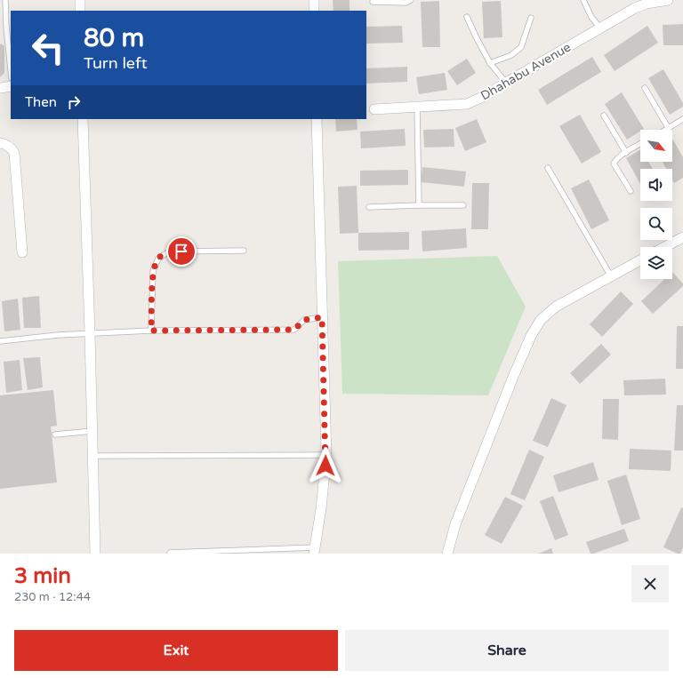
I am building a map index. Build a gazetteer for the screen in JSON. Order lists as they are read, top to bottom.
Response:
{
  "streets": {
    "street": ["Dhahabu Avenue"]
  },
  "north": "bottom right",
  "page": {
    "turn": ["80 m", "Turn left"],
    "then": "Then",
    "heading": ["3 min", "230 m · 12:44"],
    "buttons": ["Exit", "Share"]
  }
}
